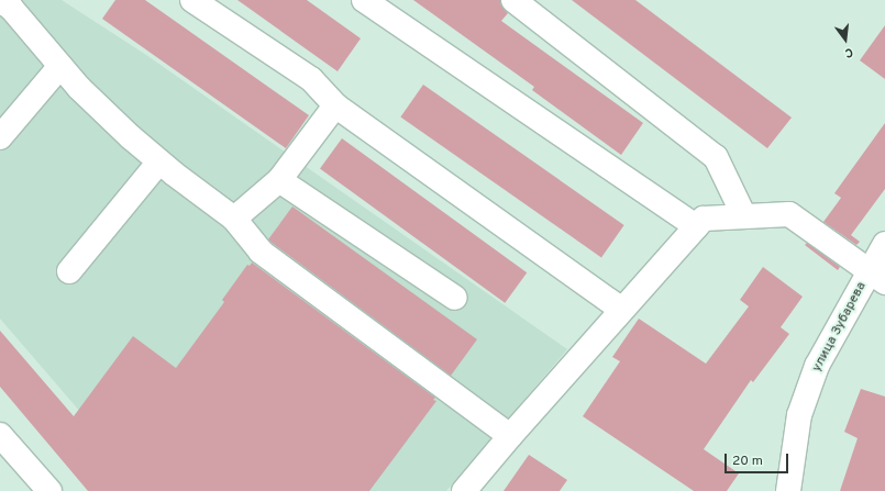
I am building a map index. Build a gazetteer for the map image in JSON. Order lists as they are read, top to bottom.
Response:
{
  "streets": {
    "street": ["улица Зубарева"]
  },
  "scale_bar": "20 m",
  "north": "bottom"
}
